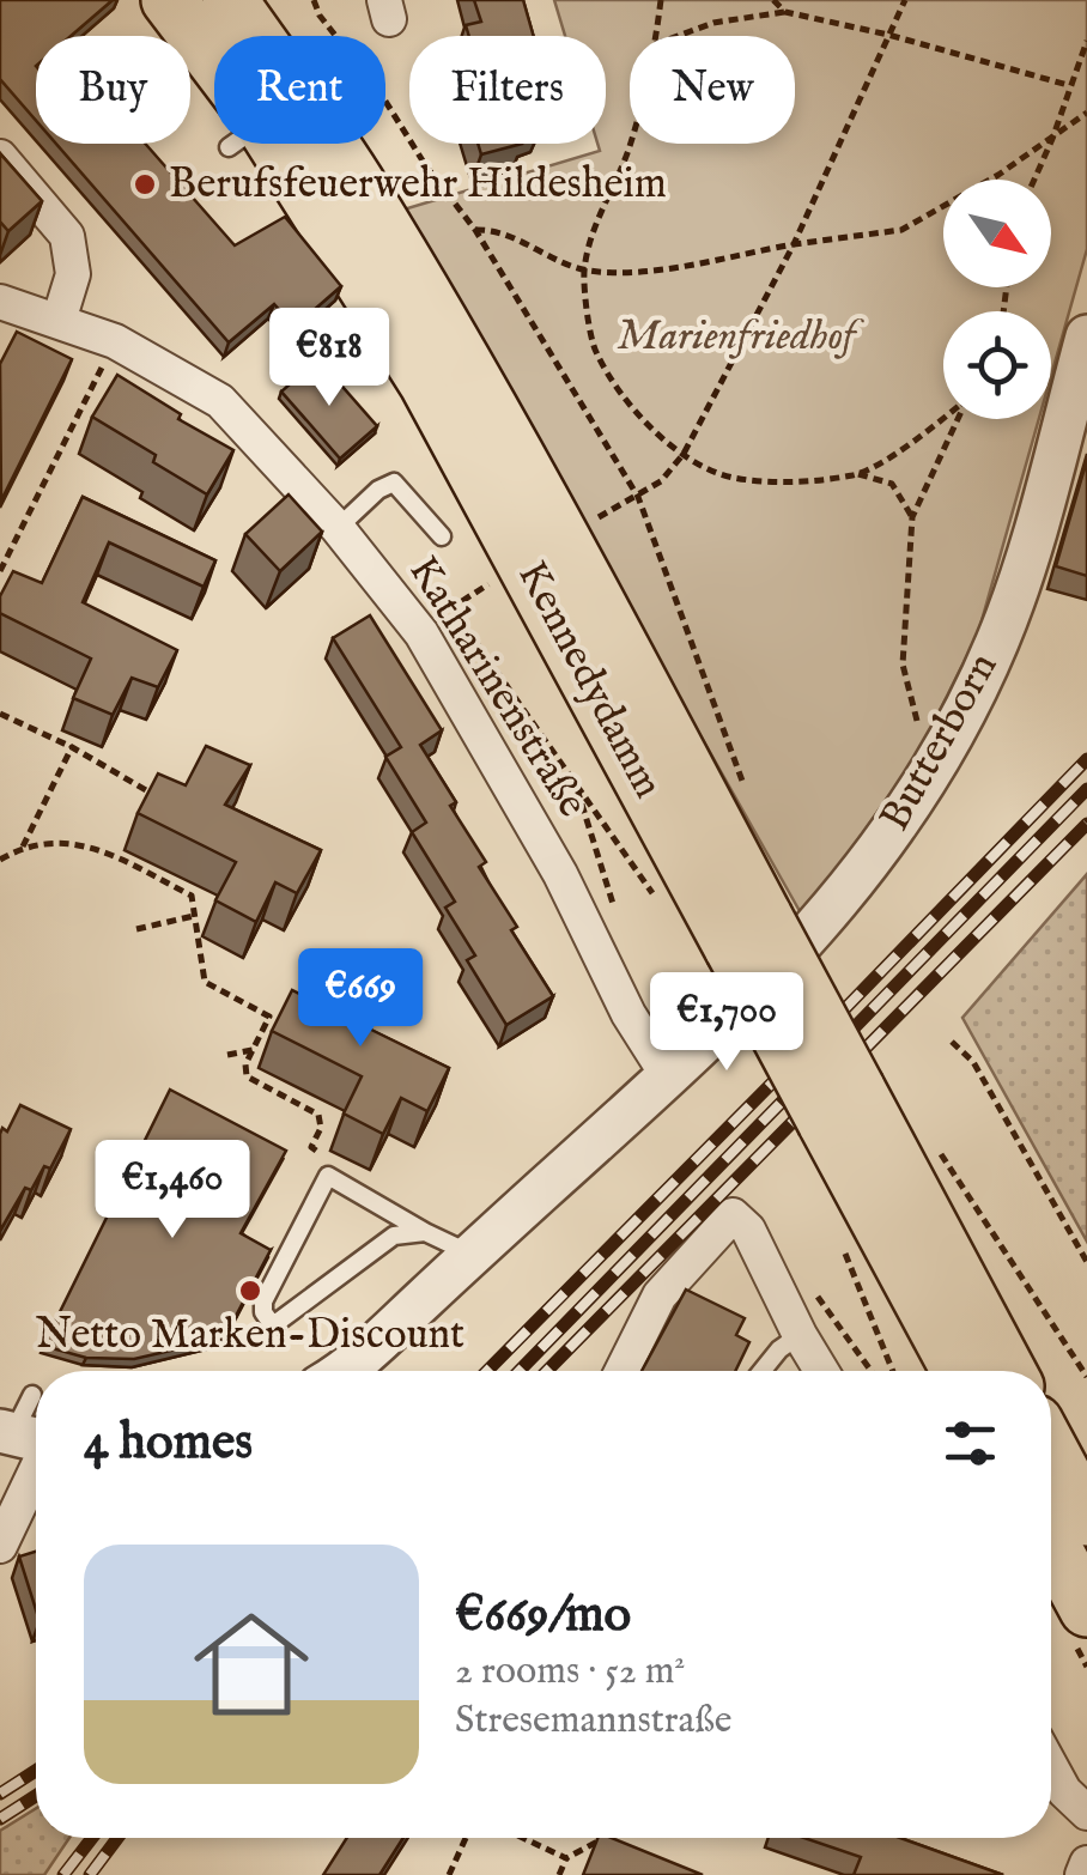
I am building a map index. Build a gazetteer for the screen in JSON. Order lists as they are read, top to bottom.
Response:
{
  "streets": {
    "main road": ["Kennedydamm"],
    "street": ["Katharinenstraße", "Butterborn"]
  },
  "crossings": [
    ["Katharinenstraße", "Butterborn"]
  ],
  "parks": ["Marienfriedhof"],
  "places": ["Berufsfeuerwehr Hildesheim", "Netto Marken-Discount"],
  "north": "bottom right",
  "page": {
    "chip": [
      "Buy",
      "Rent",
      "Filters",
      "New"
    ],
    "price": [
      "€818",
      "€669",
      "€1,700",
      "€1,460"
    ],
    "heading": "4 homes",
    "list": [
      {
        "name": "€669/mo",
        "note": "2 rooms · 52 m² · Stresemannstraße"
      }
    ]
  }
}
